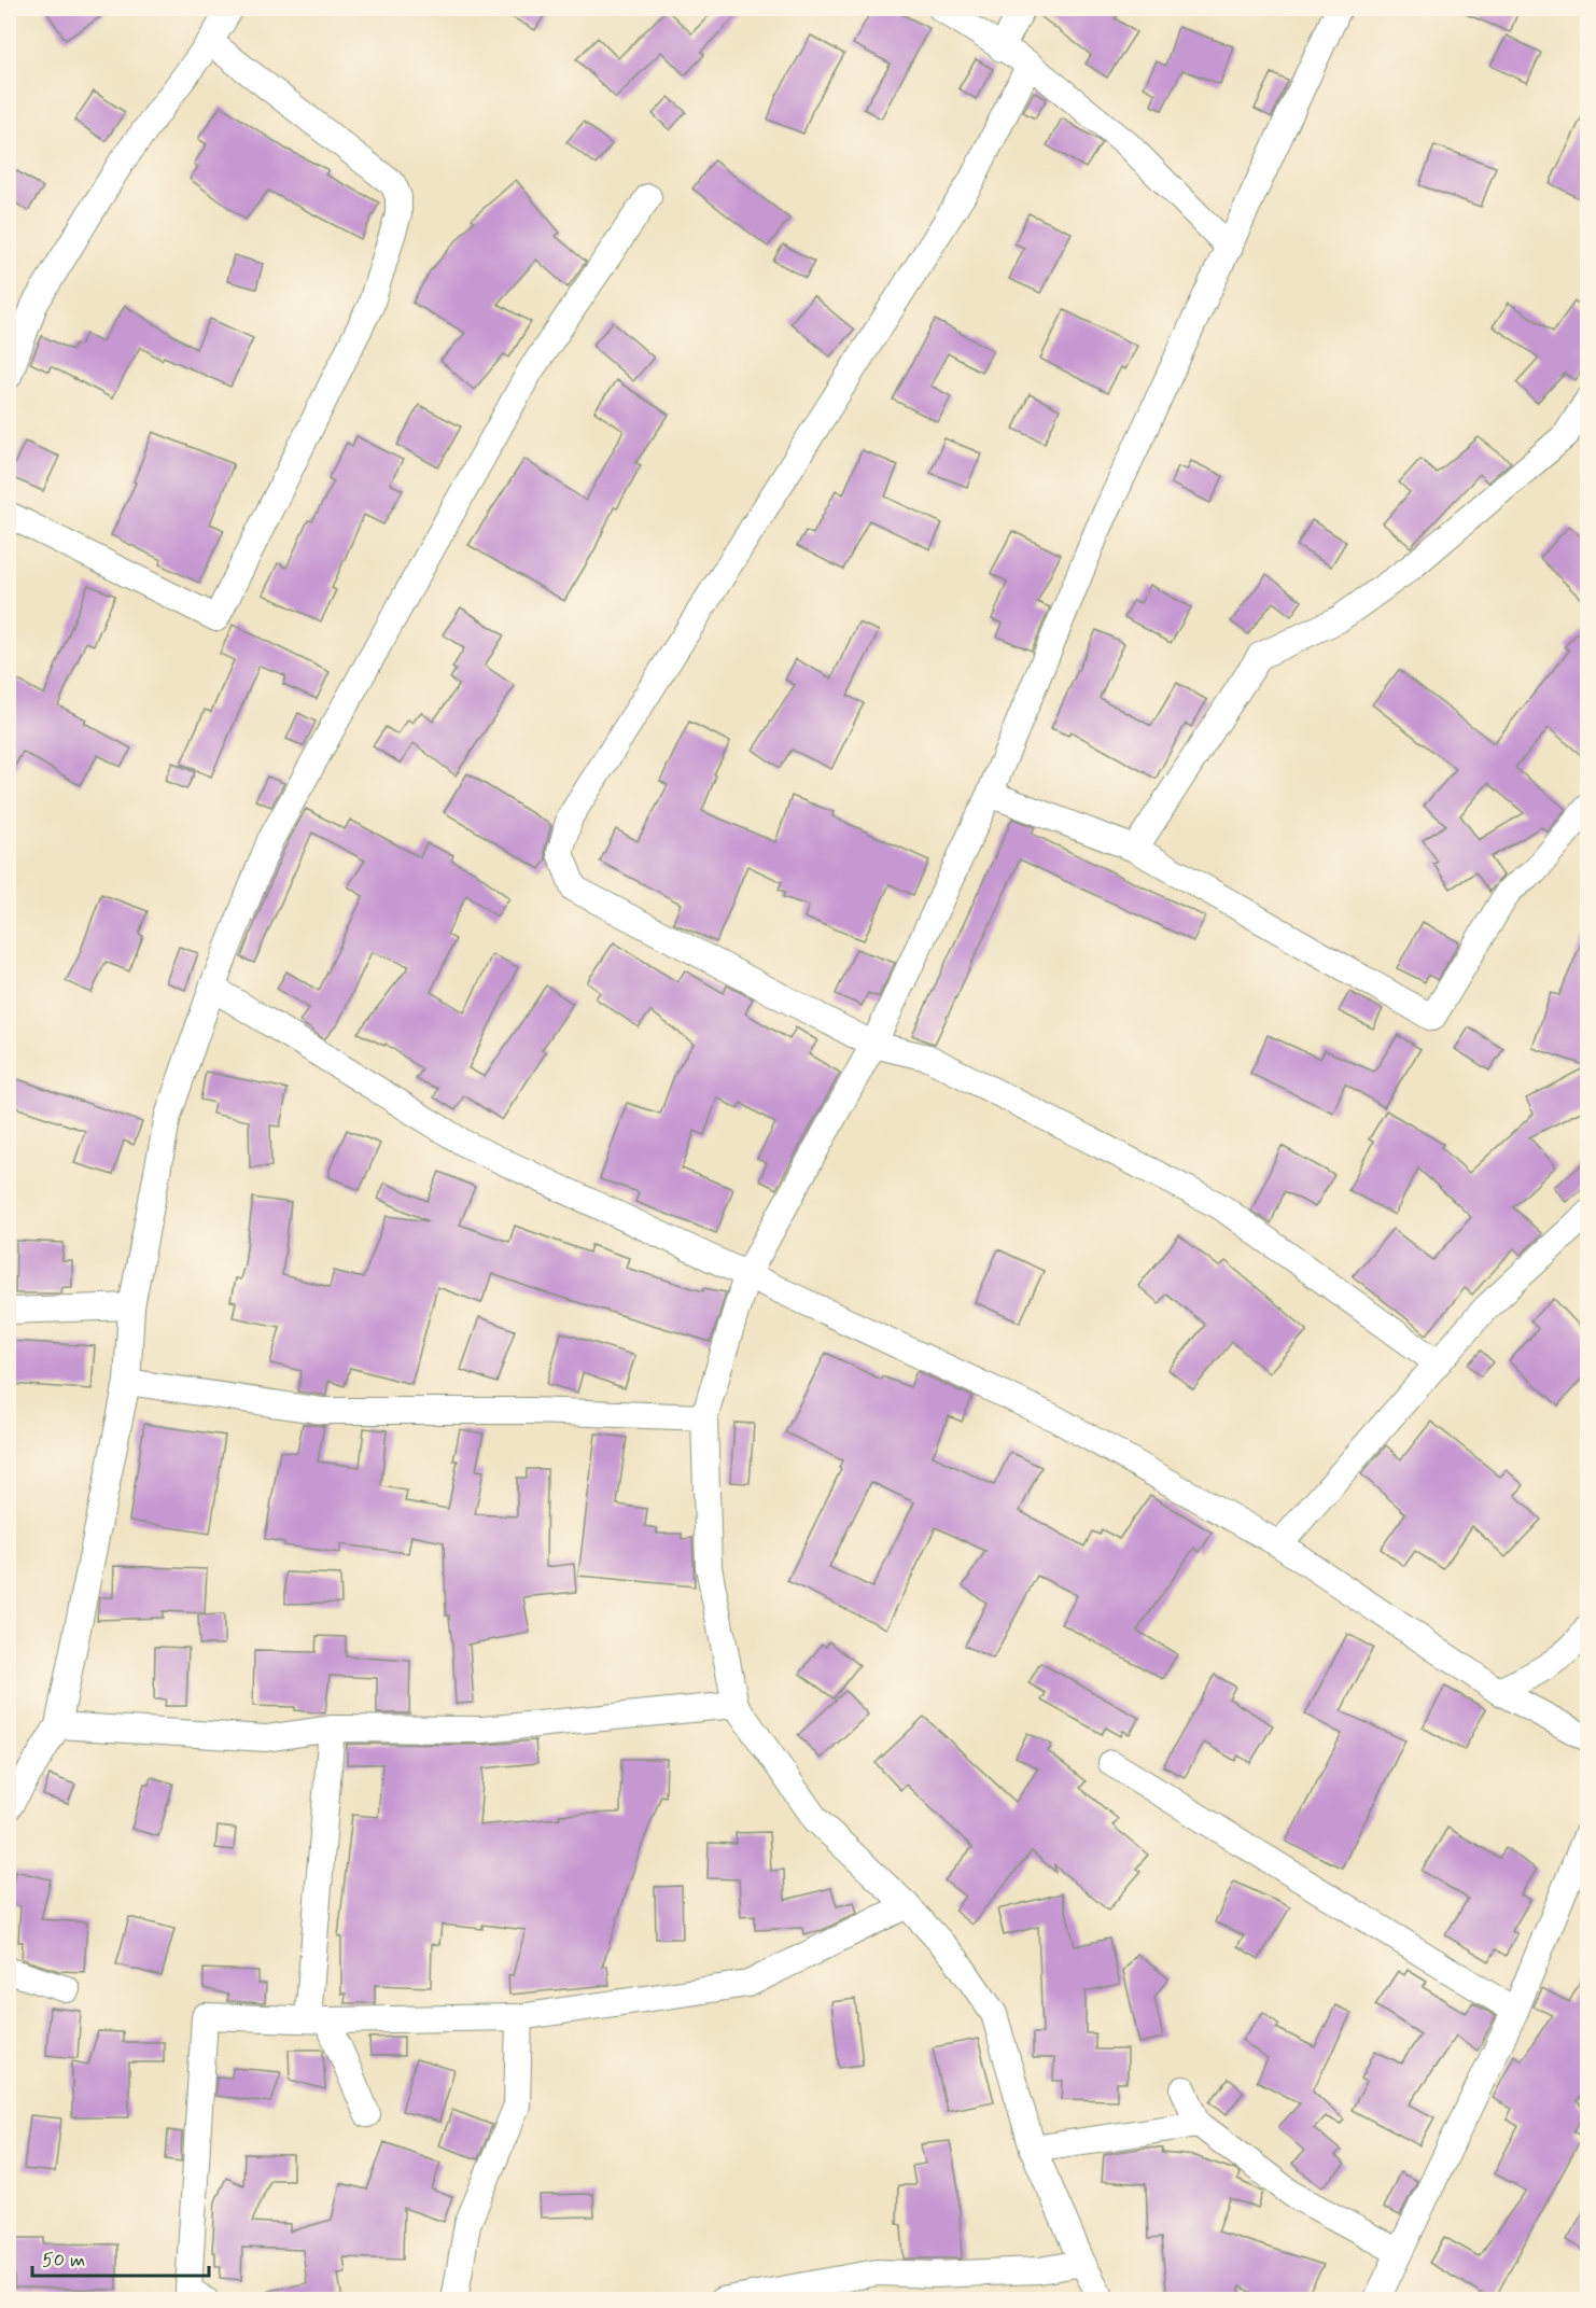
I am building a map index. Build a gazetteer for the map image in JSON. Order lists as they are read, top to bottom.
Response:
{
  "scale_bar": "50 m"
}
